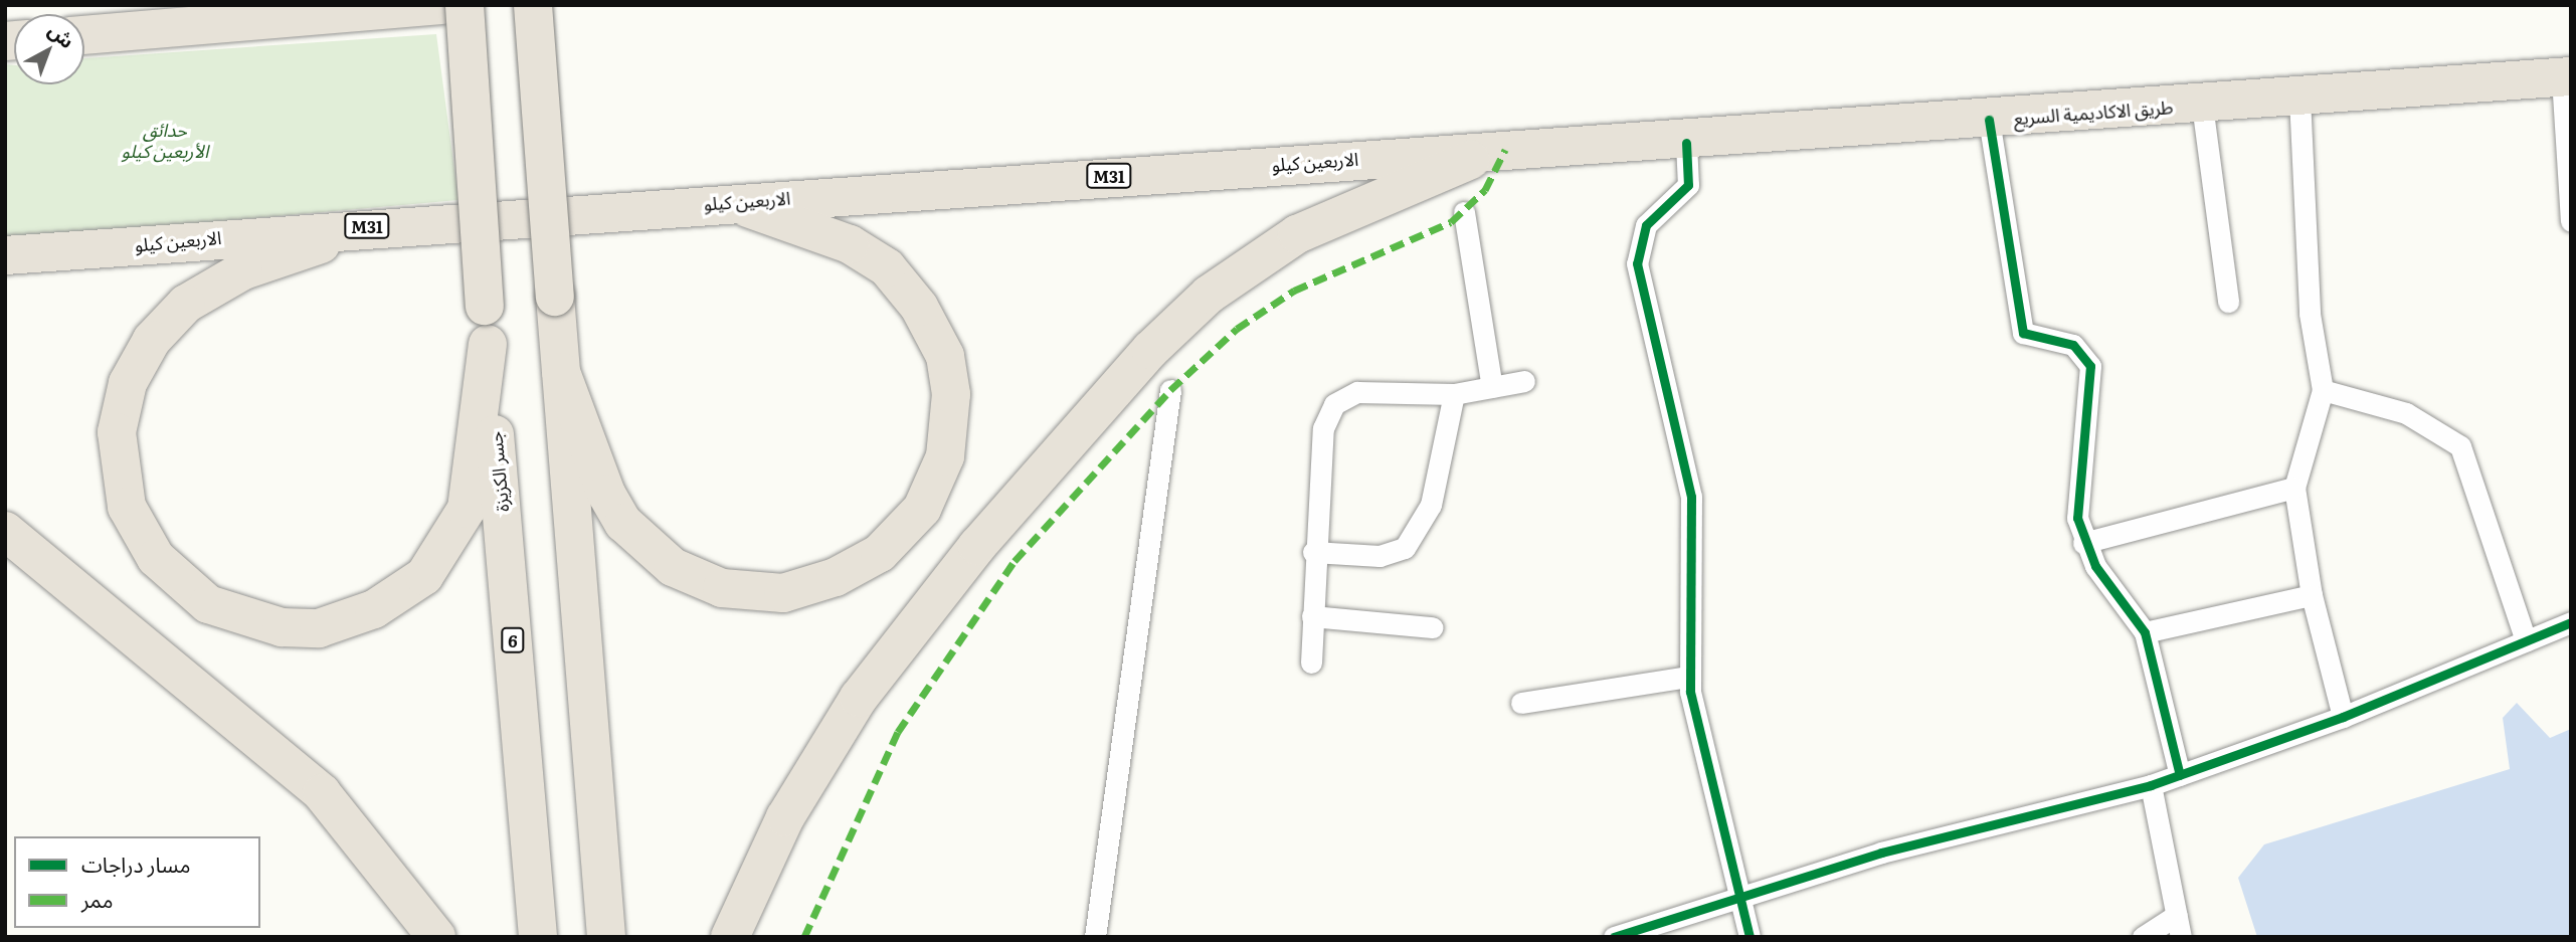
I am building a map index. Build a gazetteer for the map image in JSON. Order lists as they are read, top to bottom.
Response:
{
  "streets": {
    "highway": [
      "طريق الاكاديمية السريع",
      "الاربعين كيلو",
      "M31",
      "جسر الكزيزة",
      "6"
    ]
  },
  "crossings": [
    ["طريق الاكاديمية السريع", "الاربعين كيلو"]
  ],
  "parks": ["حدائق الأربعين كيلو"],
  "legend": ["مسار دراجات", "ممر"],
  "north": "top right"
}
